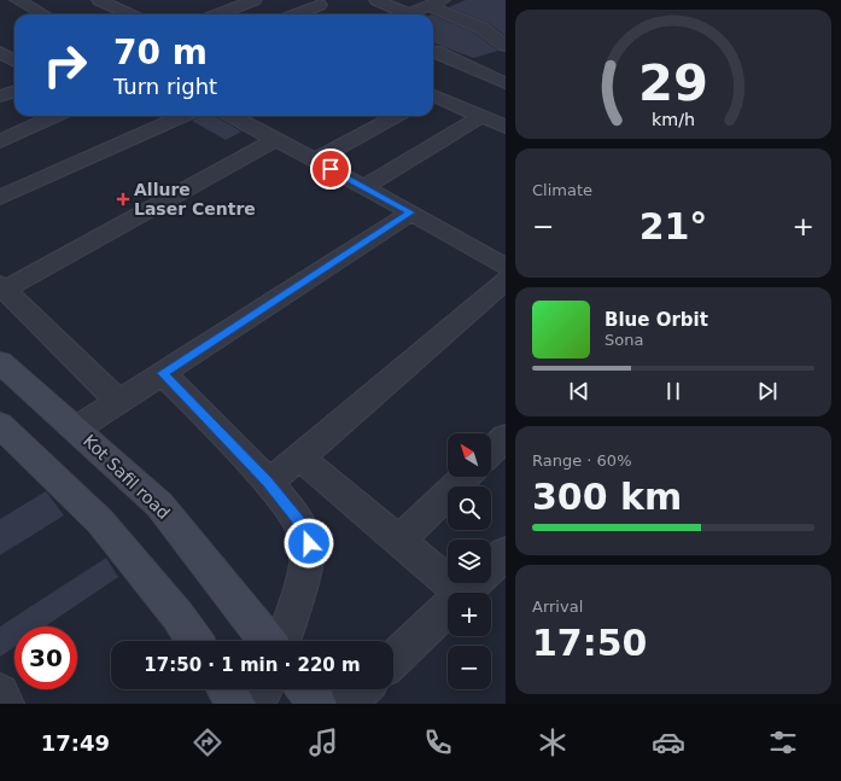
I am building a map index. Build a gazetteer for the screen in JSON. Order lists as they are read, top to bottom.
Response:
{
  "streets": {
    "main road": ["Kot Safil road"]
  },
  "places": {
    "health": ["Allure Laser Centre"]
  },
  "north": "top left",
  "page": {
    "turn": ["70 m", "Turn right"],
    "tile": [
      "Climate",
      ["Range · 60%", "300 km"],
      ["Arrival", "17:50"]
    ],
    "heat": ["−", "21°", "+"],
    "song": ["Blue Orbit", "Sona"],
    "map_buttons": ["+", "−"],
    "limit": "30",
    "trip": "17:50 · 1 min · 220 m",
    "tabs": "17:49",
    "gauge": ["29", "km/h"]
  }
}
